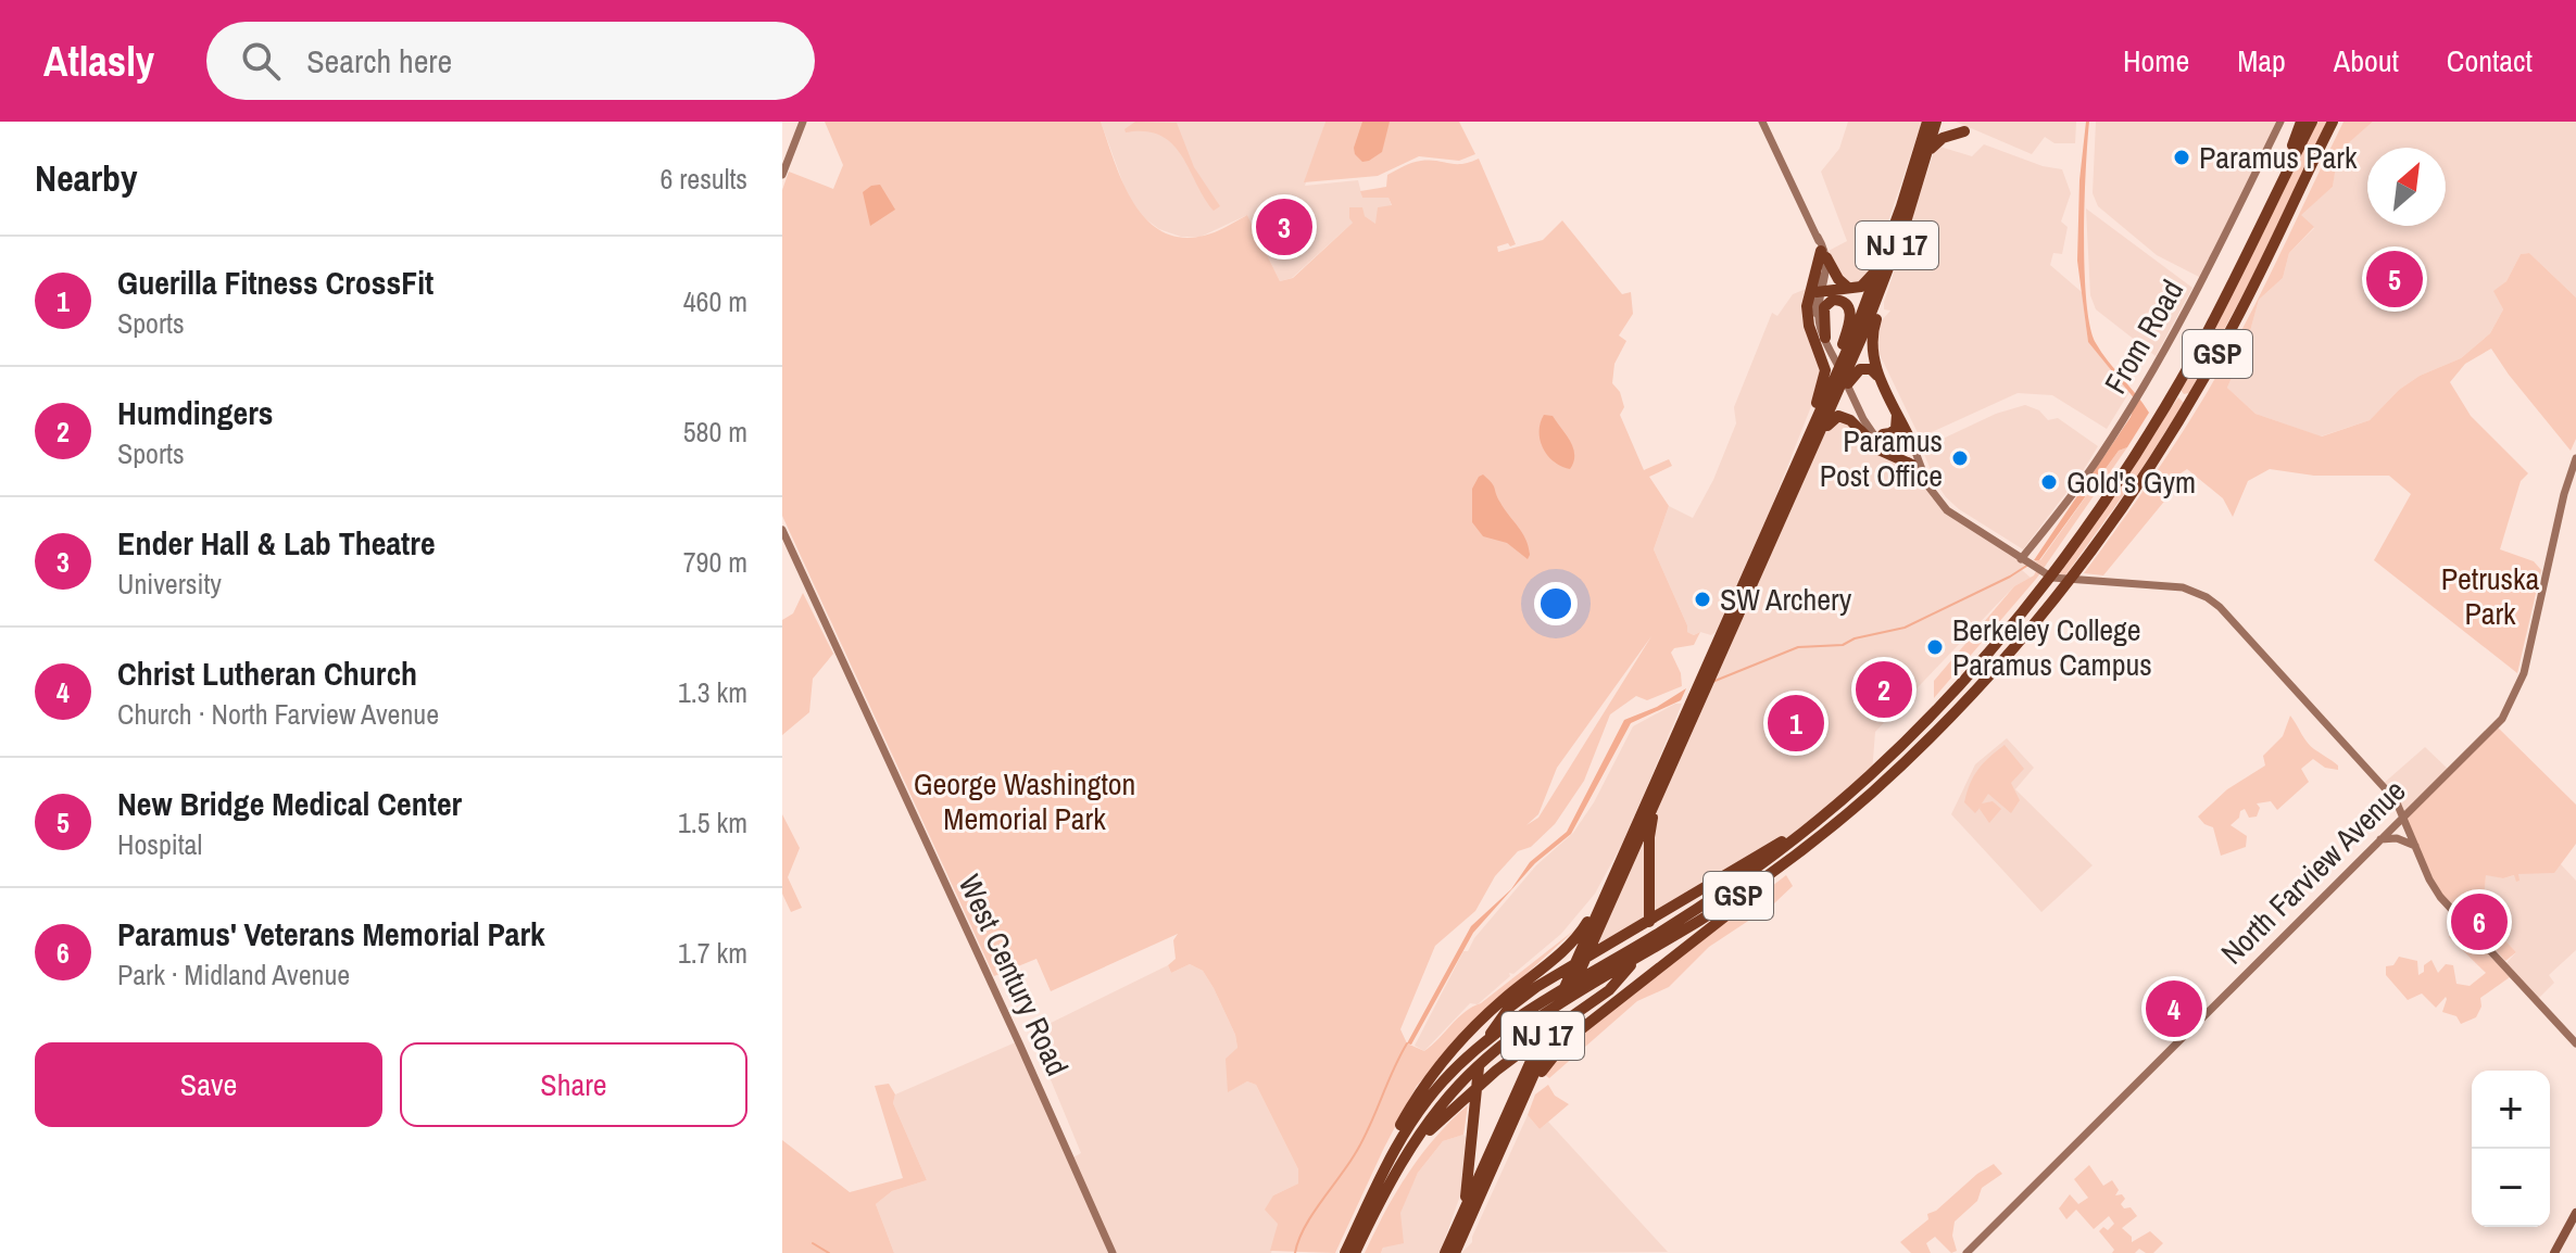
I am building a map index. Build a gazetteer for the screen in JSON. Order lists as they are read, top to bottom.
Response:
{
  "streets": {
    "highway": ["NJ 17", "GSP"],
    "street": ["From Road", "North Farview Avenue", "West Century Road"]
  },
  "parks": ["Petruska Park", "George Washington Memorial Park"],
  "places": [
    "Paramus Park",
    "Paramus Post Office",
    "Gold's Gym",
    "SW Archery",
    "Berkeley College Paramus Campus"
  ],
  "north": "top right",
  "page": {
    "header": "Atlasly",
    "search": "Search here",
    "nav": [
      "Home",
      "Map",
      "About",
      "Contact"
    ],
    "heading": ["Nearby", "6 results"],
    "pins": [
      "3",
      "5",
      "2",
      "1",
      "6",
      "4"
    ],
    "list": [
      {
        "mark": "1",
        "name": "Guerilla Fitness CrossFit",
        "note": "Sports",
        "value": "460 m"
      },
      {
        "mark": "2",
        "name": "Humdingers",
        "note": "Sports",
        "value": "580 m"
      },
      {
        "mark": "3",
        "name": "Ender Hall & Lab Theatre",
        "note": "University",
        "value": "790 m"
      },
      {
        "mark": "4",
        "name": "Christ Lutheran Church",
        "note": "Church · North Farview Avenue",
        "value": "1.3 km"
      },
      {
        "mark": "5",
        "name": "New Bridge Medical Center",
        "note": "Hospital",
        "value": "1.5 km"
      },
      {
        "mark": "6",
        "name": "Paramus' Veterans Memorial Park",
        "note": "Park · Midland Avenue",
        "value": "1.7 km"
      }
    ],
    "buttons": ["Save", "Share"],
    "map_buttons": ["+", "−"]
  }
}
